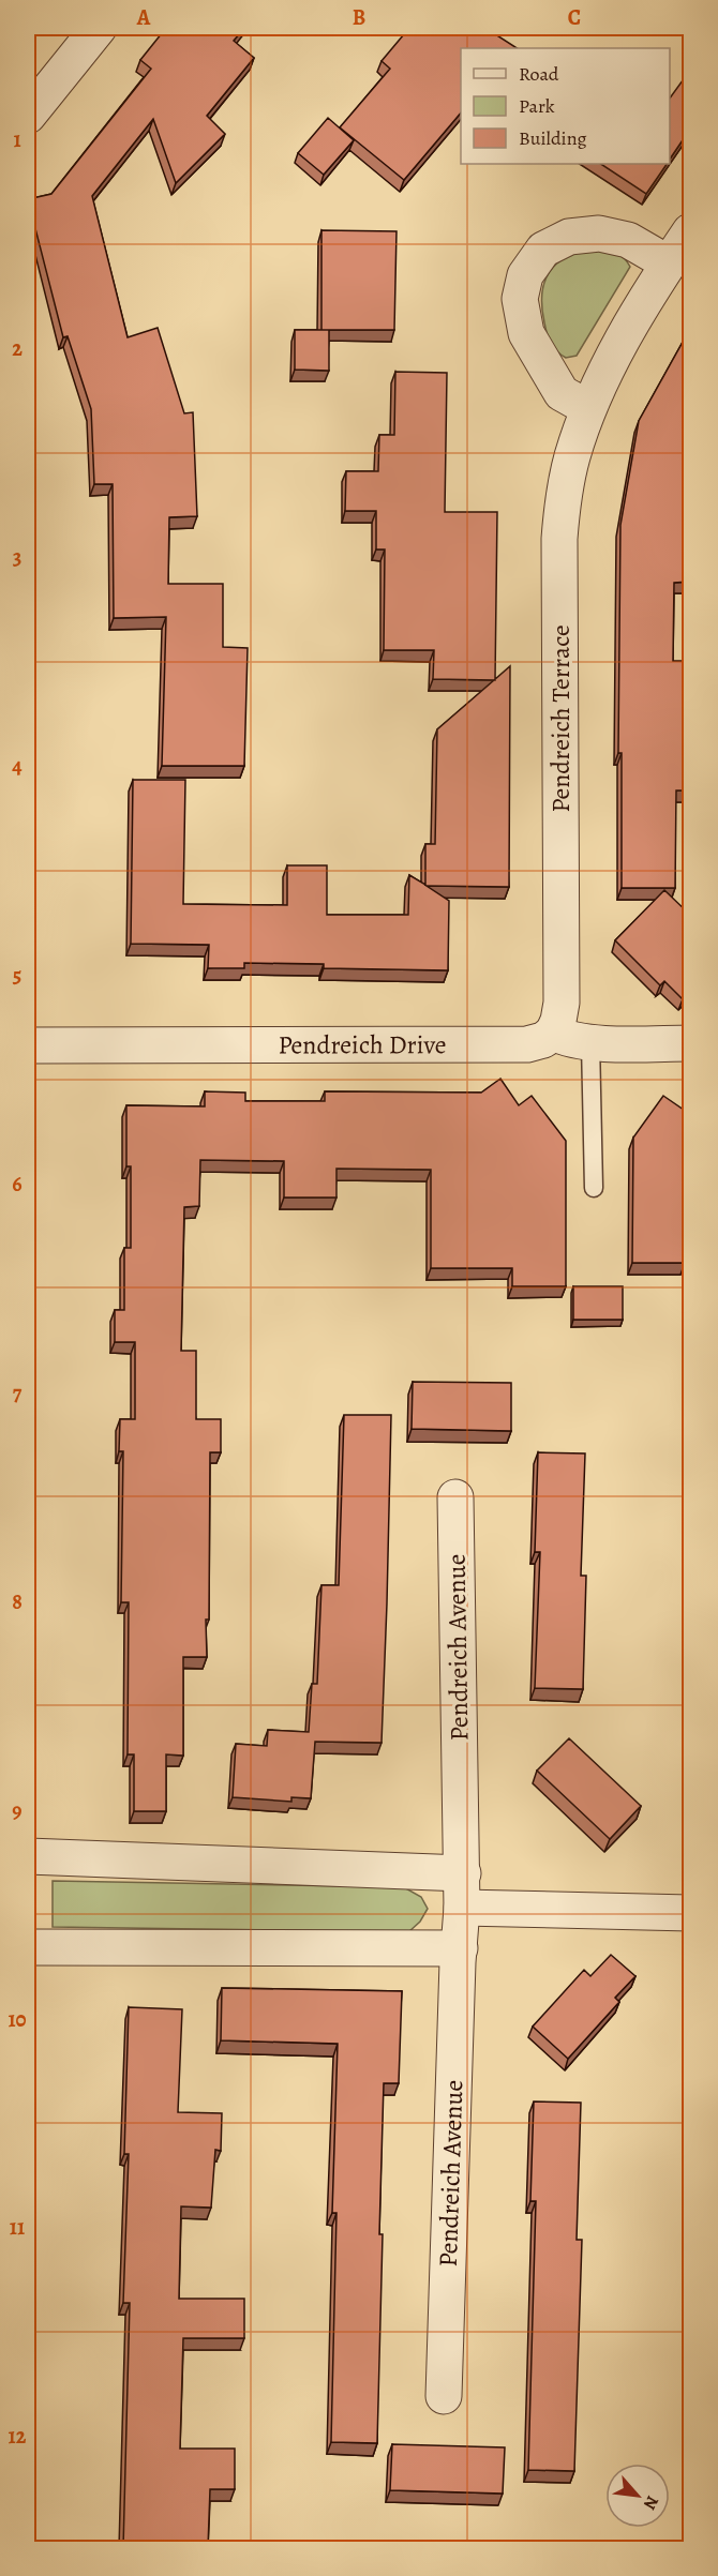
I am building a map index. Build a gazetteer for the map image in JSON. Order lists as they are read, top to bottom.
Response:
{
  "streets": {
    "street": ["Pendreich Terrace", "Pendreich Drive", "Pendreich Avenue"]
  },
  "crossings": [
    ["Pendreich Terrace", "Pendreich Drive"]
  ],
  "legend": ["Road", "Park", "Building"],
  "north": "bottom right",
  "grid": {
    "columns": ["A", "B", "C"],
    "rows": [
      "1",
      "2",
      "3",
      "4",
      "5",
      "6",
      "7",
      "8",
      "9",
      "10",
      "11",
      "12"
    ]
  }
}
